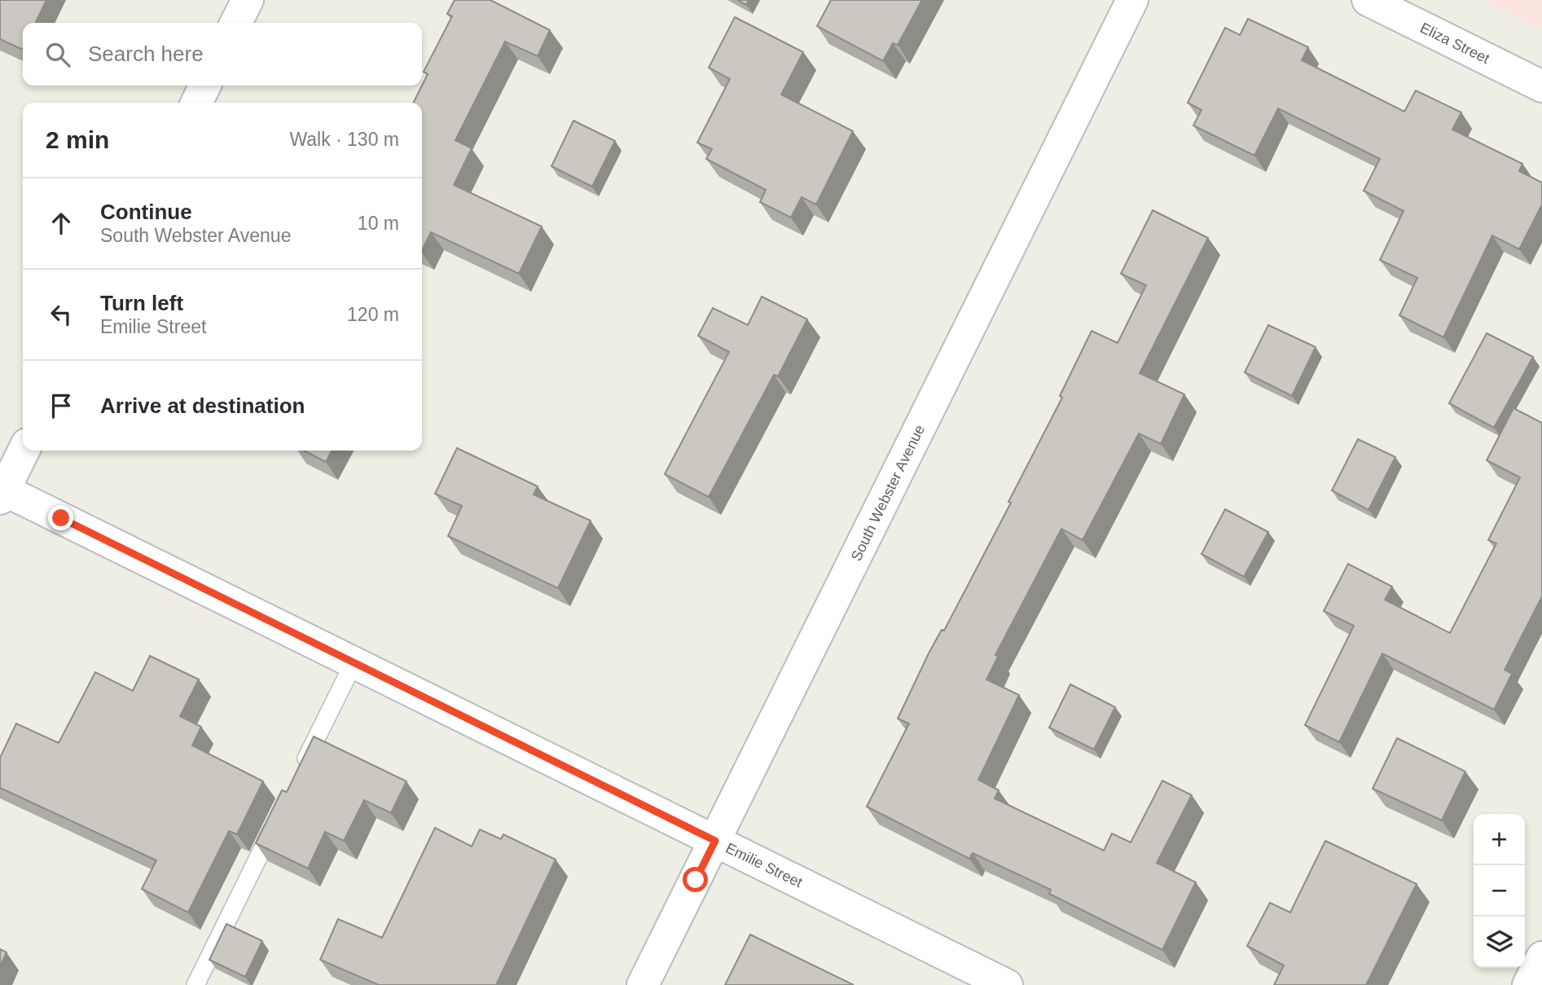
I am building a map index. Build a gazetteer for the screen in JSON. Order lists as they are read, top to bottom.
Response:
{
  "streets": {
    "street": ["Eliza Street", "South Webster Avenue", "Emilie Street"]
  },
  "crossings": [
    ["South Webster Avenue", "Emilie Street"]
  ],
  "page": {
    "search": "Search here",
    "heading": ["2 min", "Walk · 130 m"],
    "list": [
      ["Continue", "South Webster Avenue", "10 m"],
      ["Turn left", "Emilie Street", "120 m"],
      "Arrive at destination"
    ],
    "map_buttons": ["+", "−"]
  }
}
